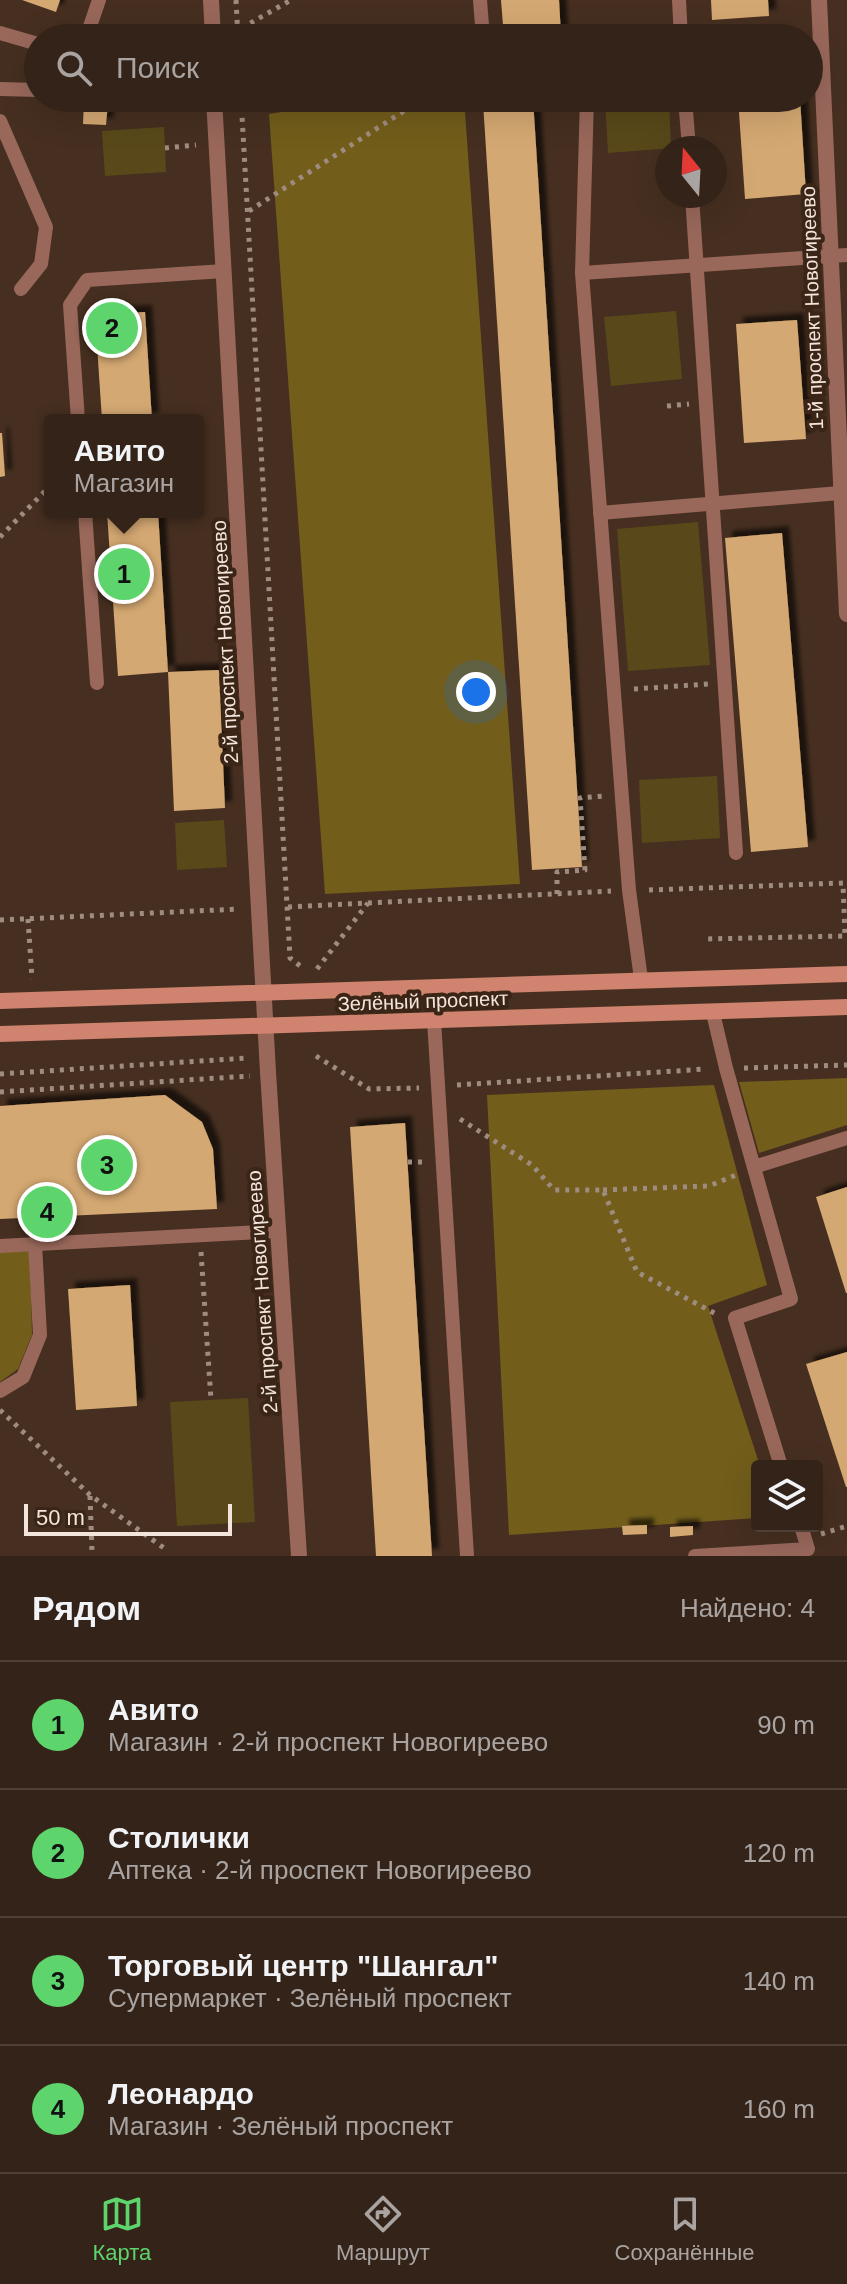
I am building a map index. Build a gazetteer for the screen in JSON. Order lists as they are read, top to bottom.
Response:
{
  "streets": {
    "main road": ["Зелёный проспект"],
    "street": ["1-й проспект Новогиреево", "2-й проспект Новогиреево"]
  },
  "crossings": [
    ["2-й проспект Новогиреево", "Зелёный проспект"]
  ],
  "scale_bar": "50 m",
  "north": "top",
  "page": {
    "search": "Поиск",
    "pins": [
      "2",
      "1",
      "3",
      "4"
    ],
    "popup": ["Авито", "Магазин"],
    "scale": "50 m",
    "heading": ["Рядом", "Найдено: 4"],
    "list": [
      {
        "mark": "1",
        "name": "Авито",
        "note": "Магазин · 2-й проспект Новогиреево",
        "value": "90 m"
      },
      {
        "mark": "2",
        "name": "Столички",
        "note": "Аптека · 2-й проспект Новогиреево",
        "value": "120 m"
      },
      {
        "mark": "3",
        "name": "Торговый центр \"Шангал\"",
        "note": "Супермаркет · Зелёный проспект",
        "value": "140 m"
      },
      {
        "mark": "4",
        "name": "Леонардо",
        "note": "Магазин · Зелёный проспект",
        "value": "160 m"
      }
    ],
    "nav": ["Карта", "Маршрут", "Сохранённые"]
  }
}
